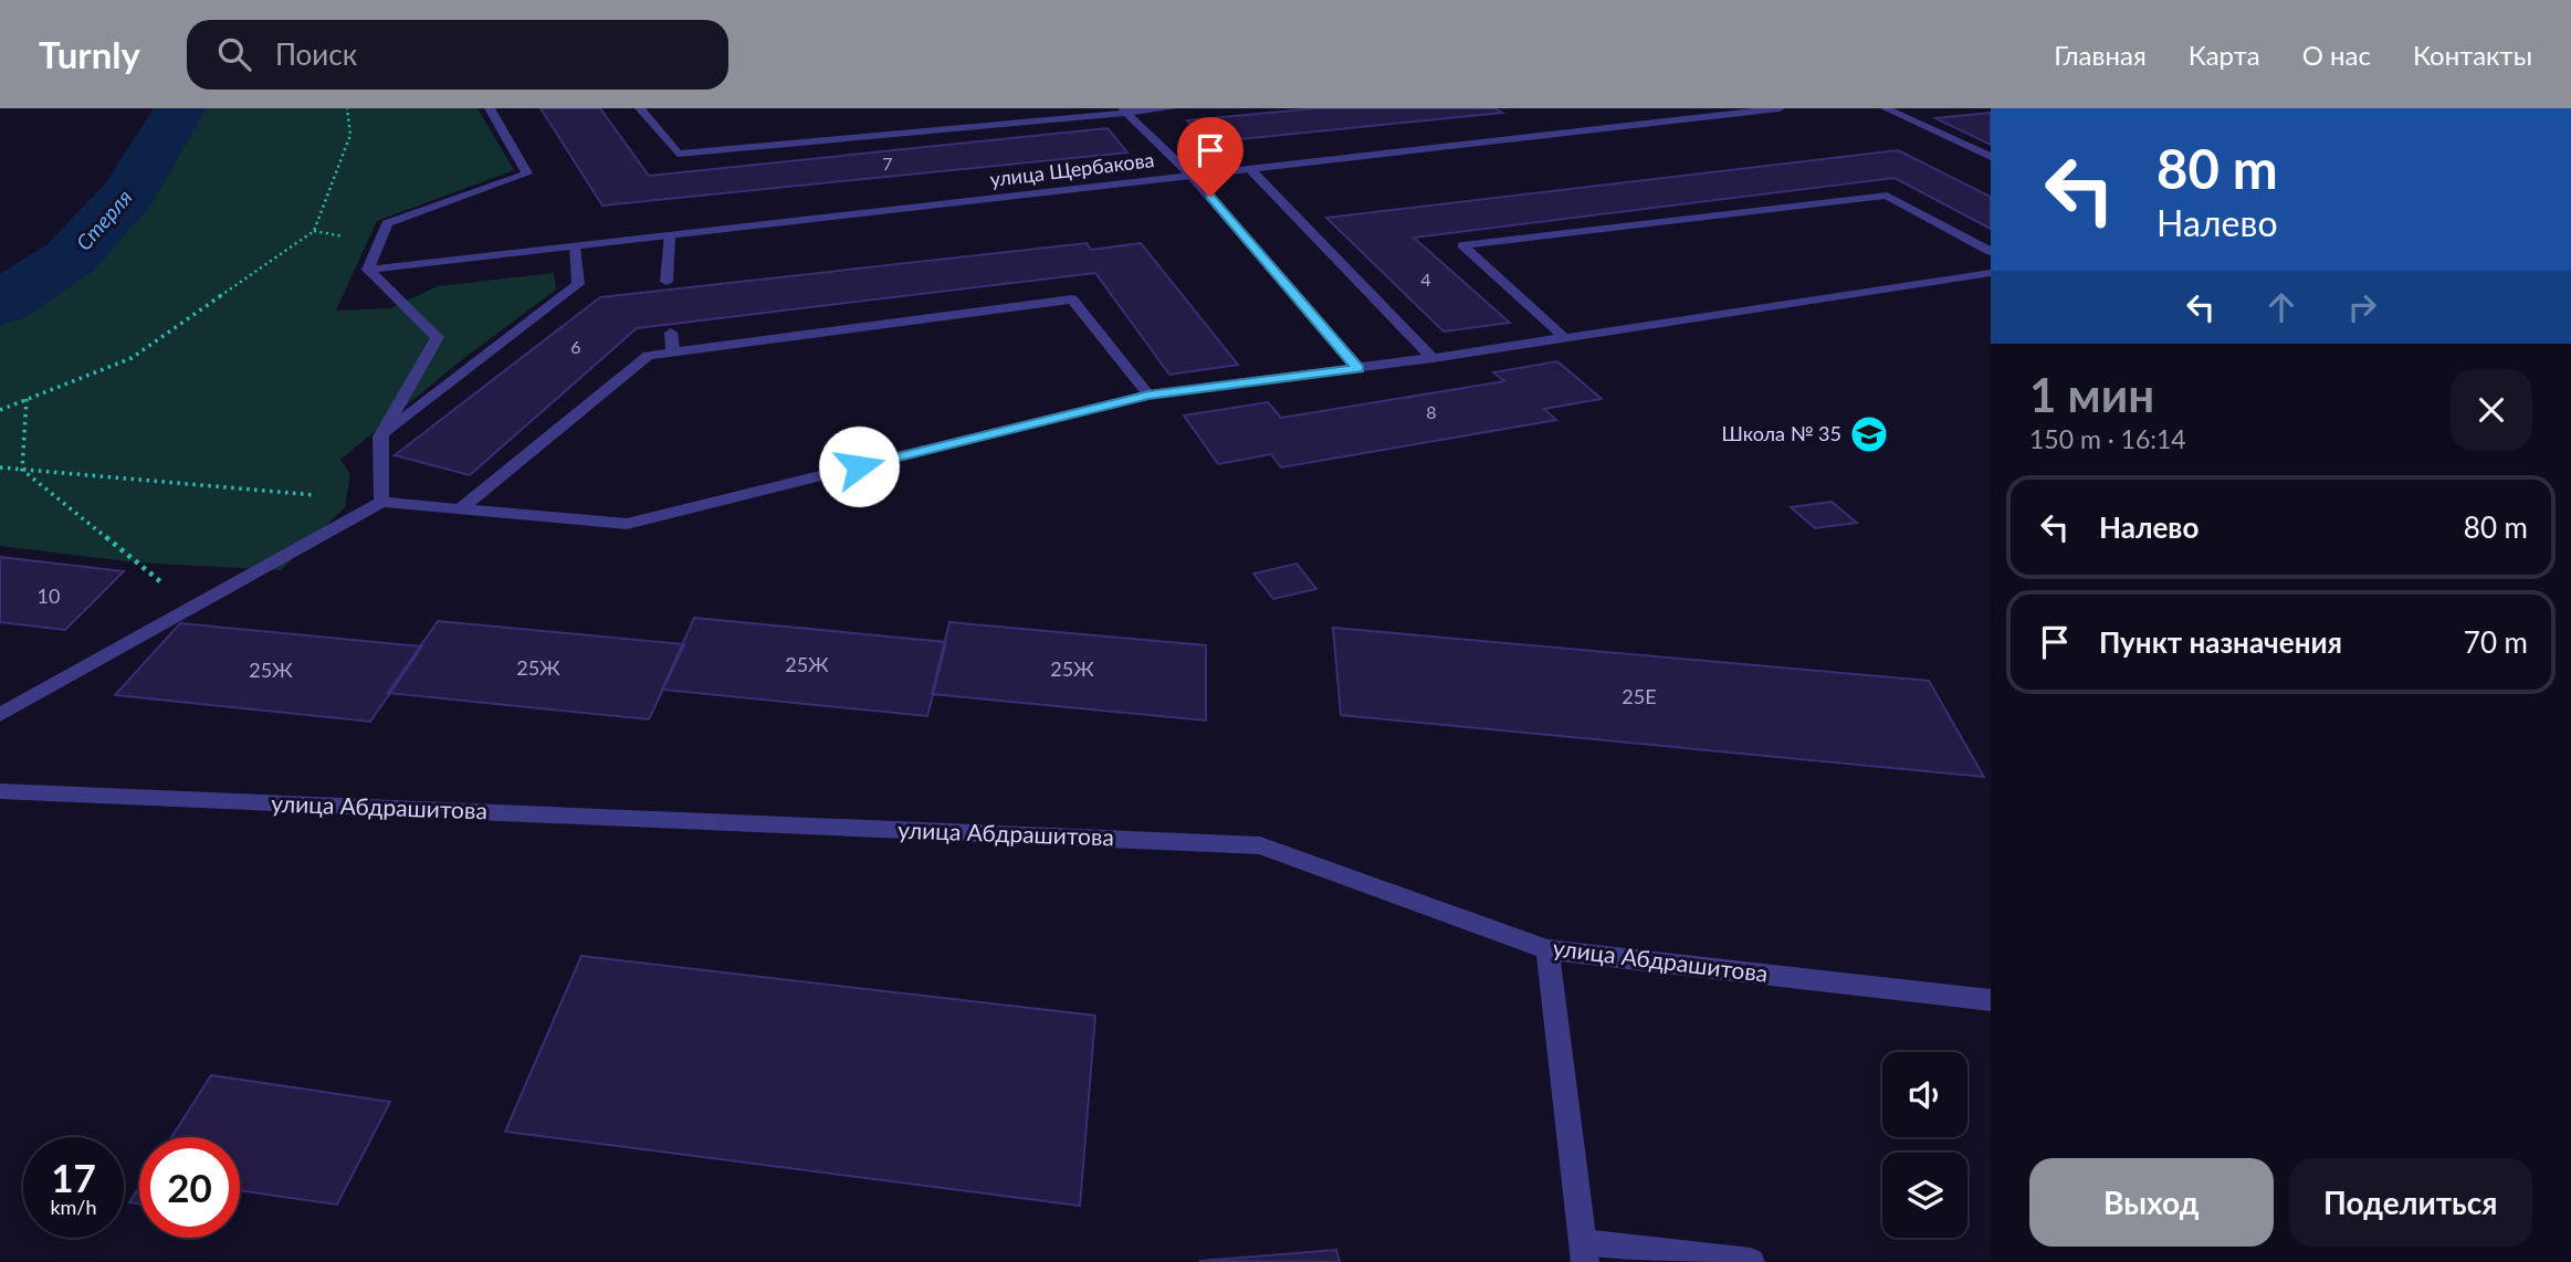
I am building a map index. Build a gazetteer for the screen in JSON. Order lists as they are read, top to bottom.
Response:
{
  "streets": {
    "street": ["улица Щербакова", "улица Абдрашитова"]
  },
  "water": ["Стерля"],
  "places": {
    "school or university": ["Школа № 35"]
  },
  "house_numbers": [
    "7",
    "4",
    "6",
    "8",
    "10",
    "25Ж",
    "25Ж",
    "25Ж",
    "25Ж",
    "25Е"
  ],
  "page": {
    "header": "Turnly",
    "search": "Поиск",
    "nav": [
      "Главная",
      "Карта",
      "О нас",
      "Контакты"
    ],
    "turn": ["80 m", "Налево"],
    "heading": ["1 мин", "150 m · 16:14"],
    "list": [
      {
        "name": "Налево",
        "value": "80 m"
      },
      {
        "name": "Пункт назначения",
        "value": "70 m"
      }
    ],
    "speed": "17 km/h",
    "limit": "20",
    "buttons": ["Выход", "Поделиться"]
  }
}
